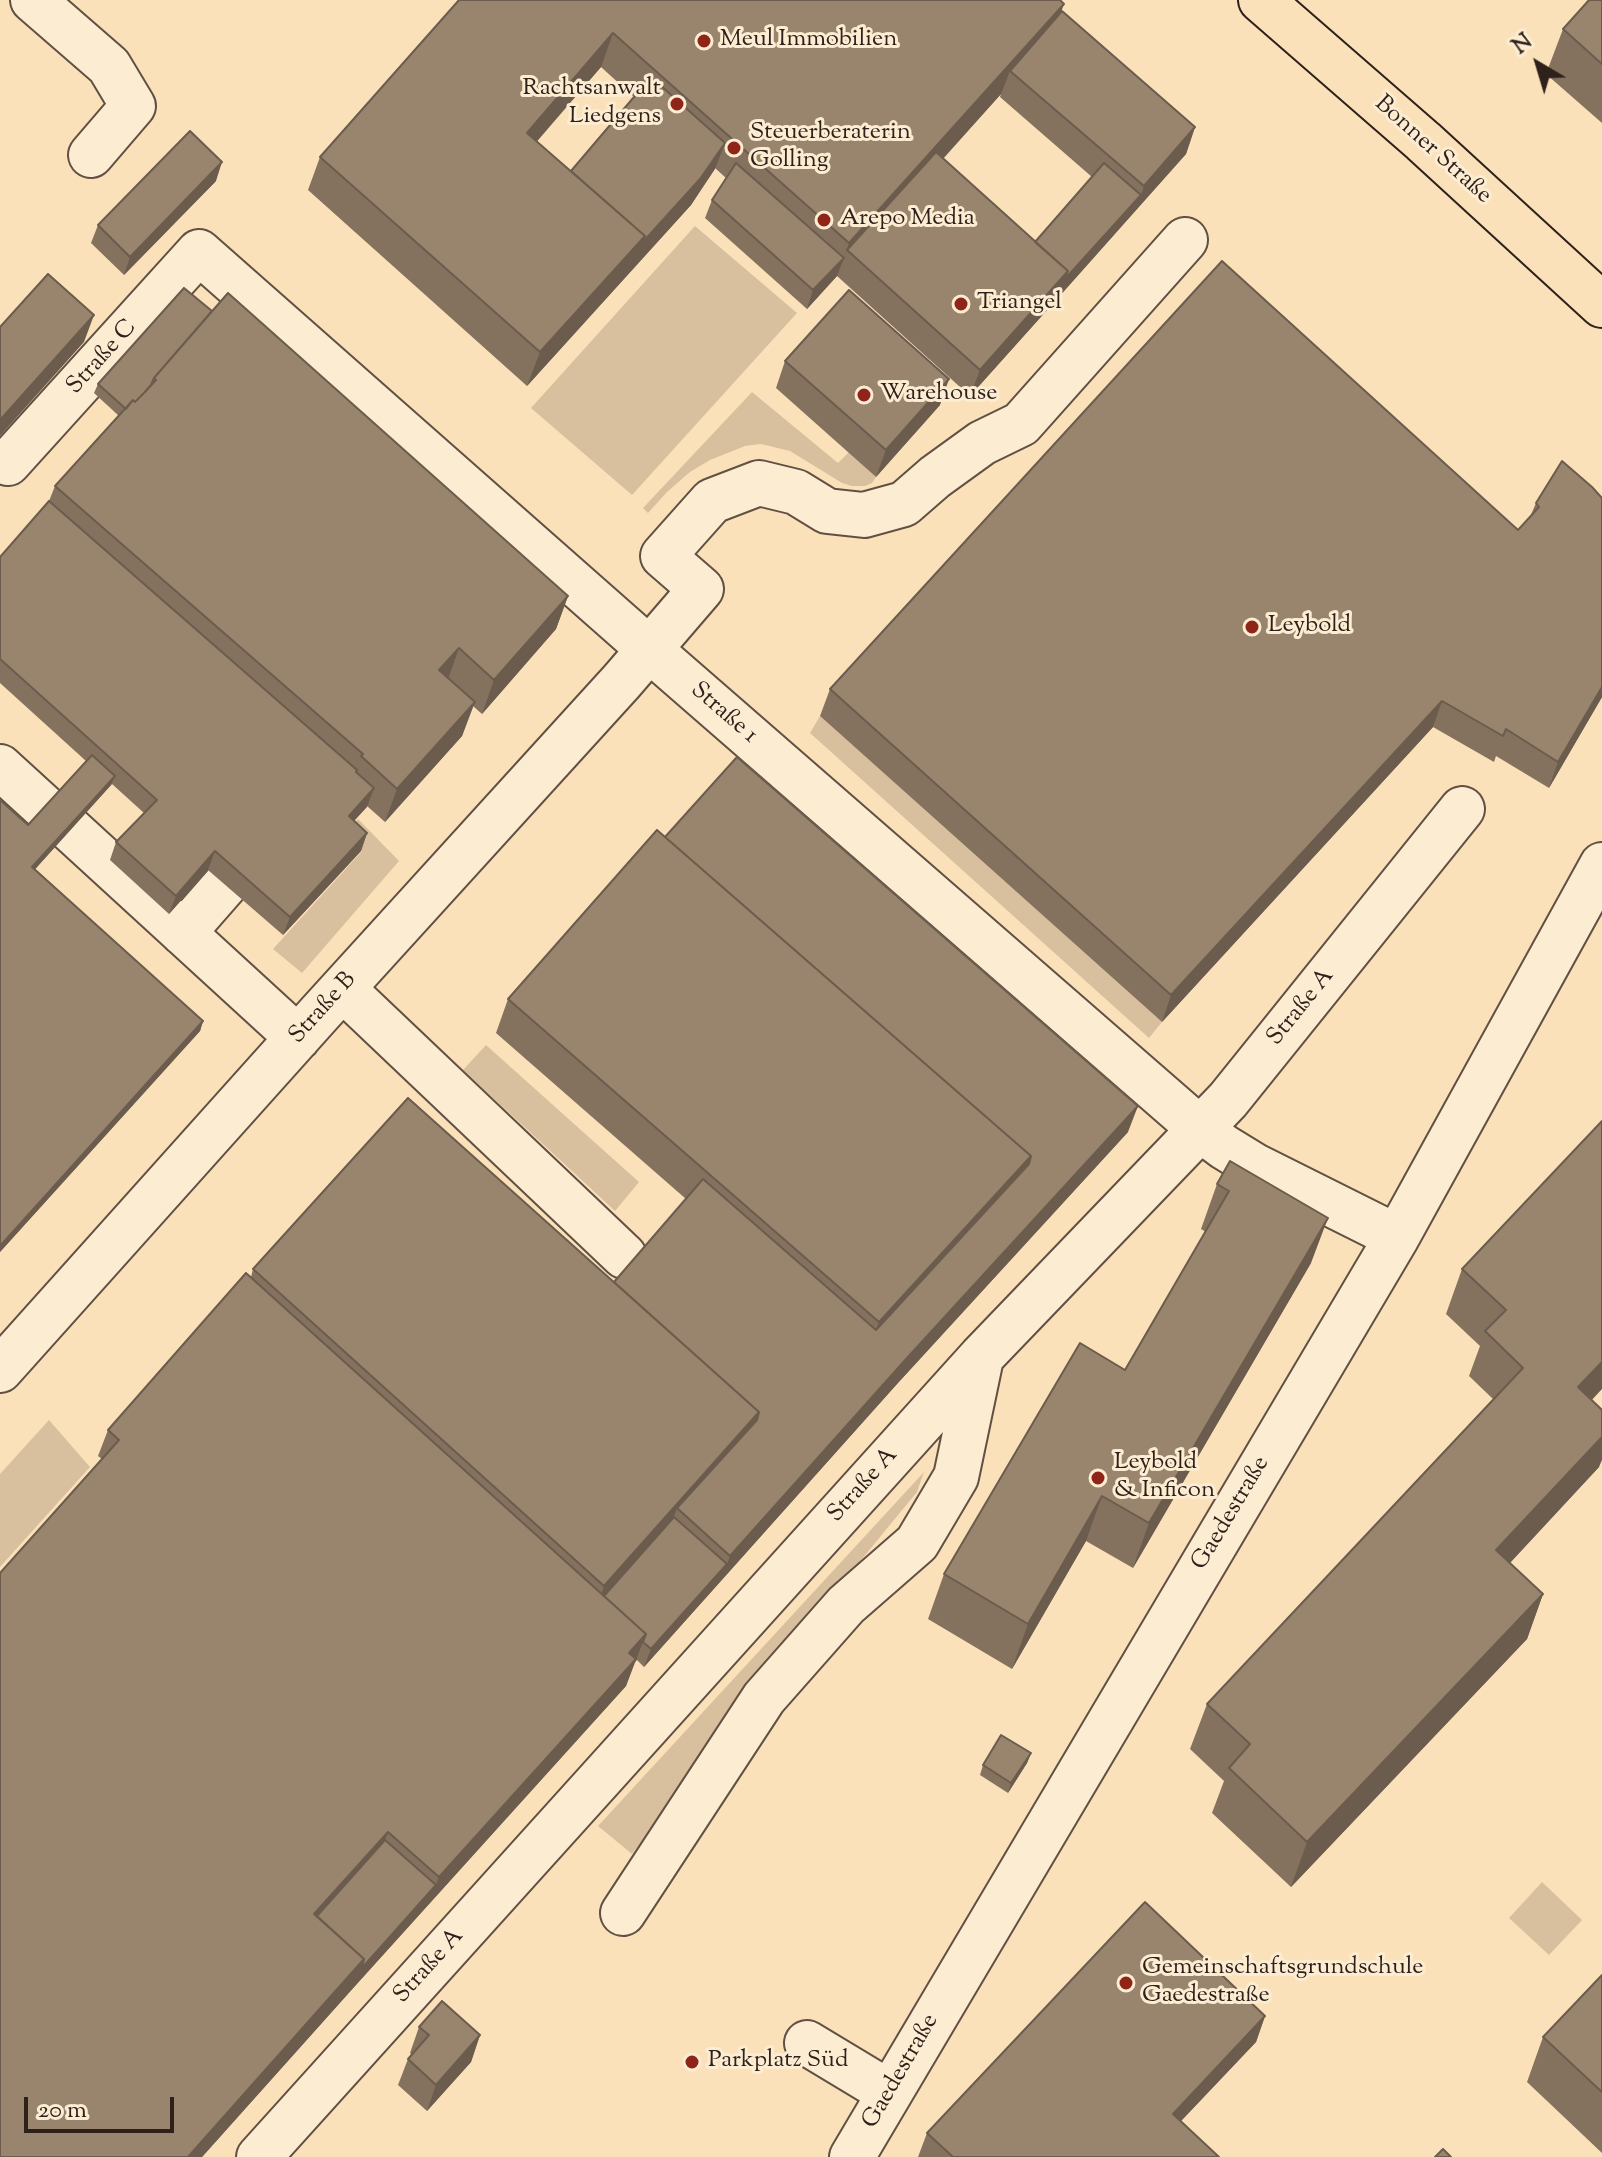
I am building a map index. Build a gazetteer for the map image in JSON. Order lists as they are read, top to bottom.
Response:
{
  "streets": {
    "main road": ["Bonner Straße"],
    "street": [
      "Straße C",
      "Straße 1",
      "Straße A",
      "Straße B",
      "Gaedestraße"
    ]
  },
  "crossings": [
    ["Straße C", "Straße 1"],
    ["Straße 1", "Straße A"],
    ["Straße 1", "Straße B"],
    ["Straße 1", "Gaedestraße"]
  ],
  "places": [
    "Meul Immobilien",
    "Rachtsanwalt Liedgens",
    "Steuerberaterin Golling",
    "Arepo Media",
    "Triangel",
    "Warehouse",
    "Leybold",
    "Leybold & Inficon",
    "Gemeinschaftsgrundschule Gaedestraße",
    "Parkplatz Süd"
  ],
  "scale_bar": "20 m",
  "north": "top left"
}
